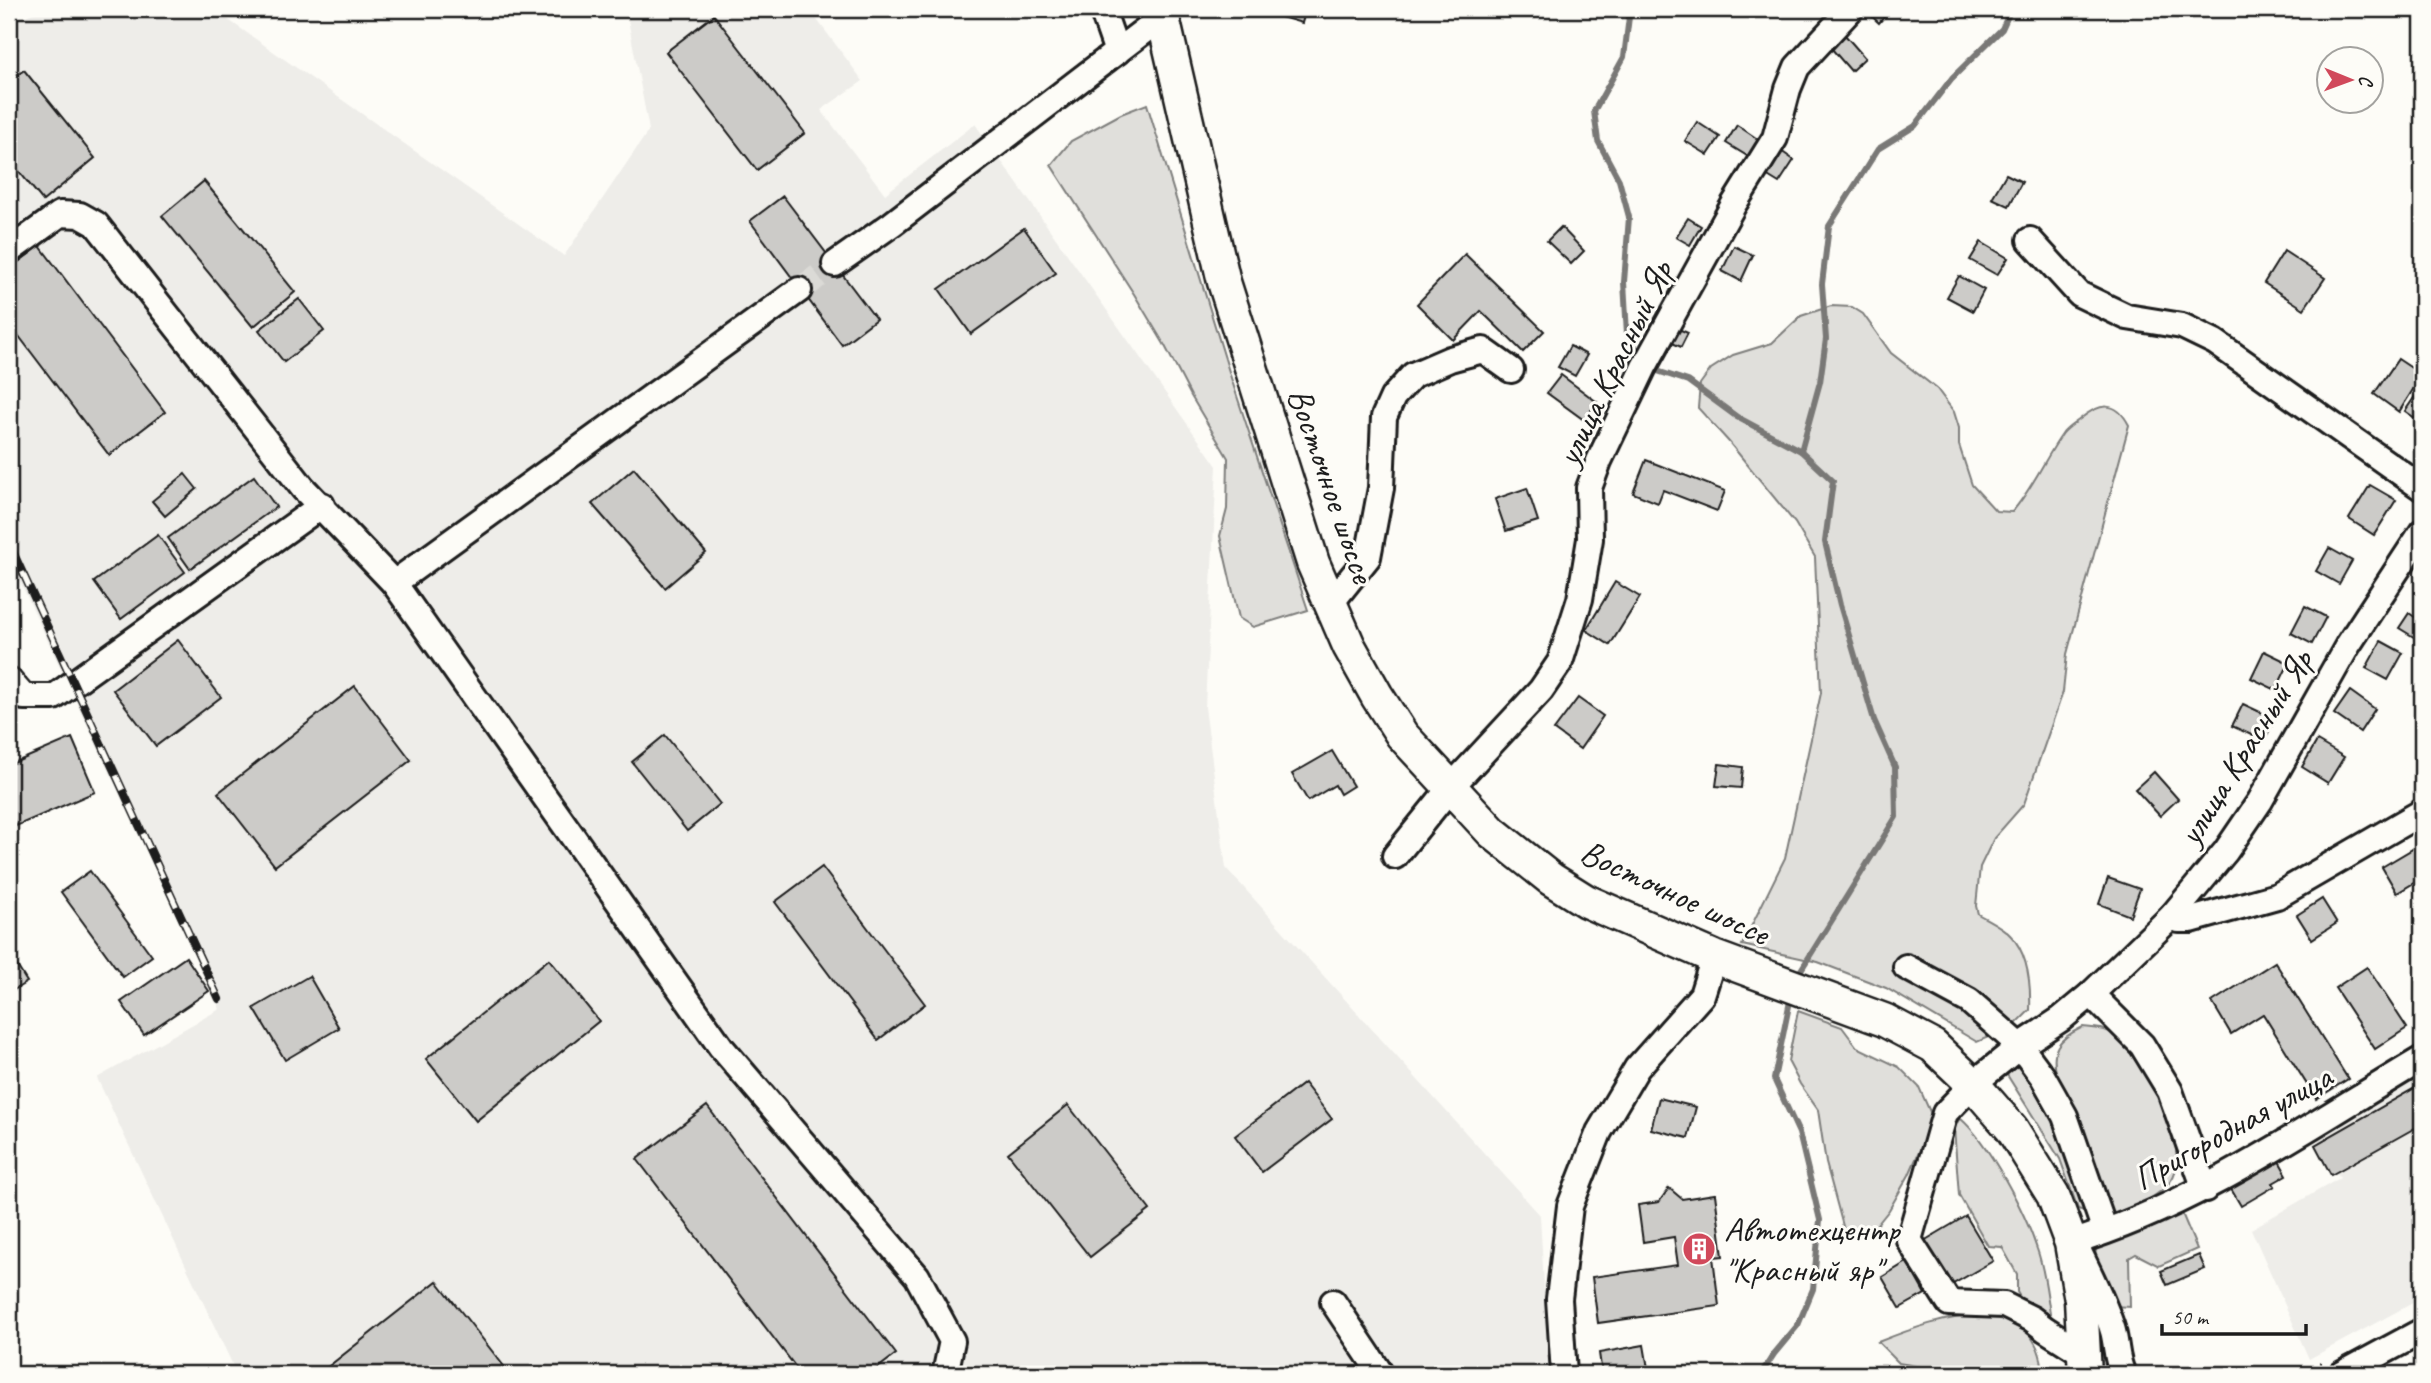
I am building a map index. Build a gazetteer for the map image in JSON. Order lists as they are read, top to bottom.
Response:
{
  "streets": {
    "main road": ["Восточное шоссе"],
    "street": ["улица Красный Яр", "Пригородная улица"]
  },
  "crossings": [
    ["улица Красный Яр", "Восточное шоссе"],
    ["Восточное шоссе", "Пригородная улица"]
  ],
  "places": {
    "building": ["Автотехцентр \"Красный яр\""]
  },
  "scale_bar": "50 m",
  "north": "right"
}
